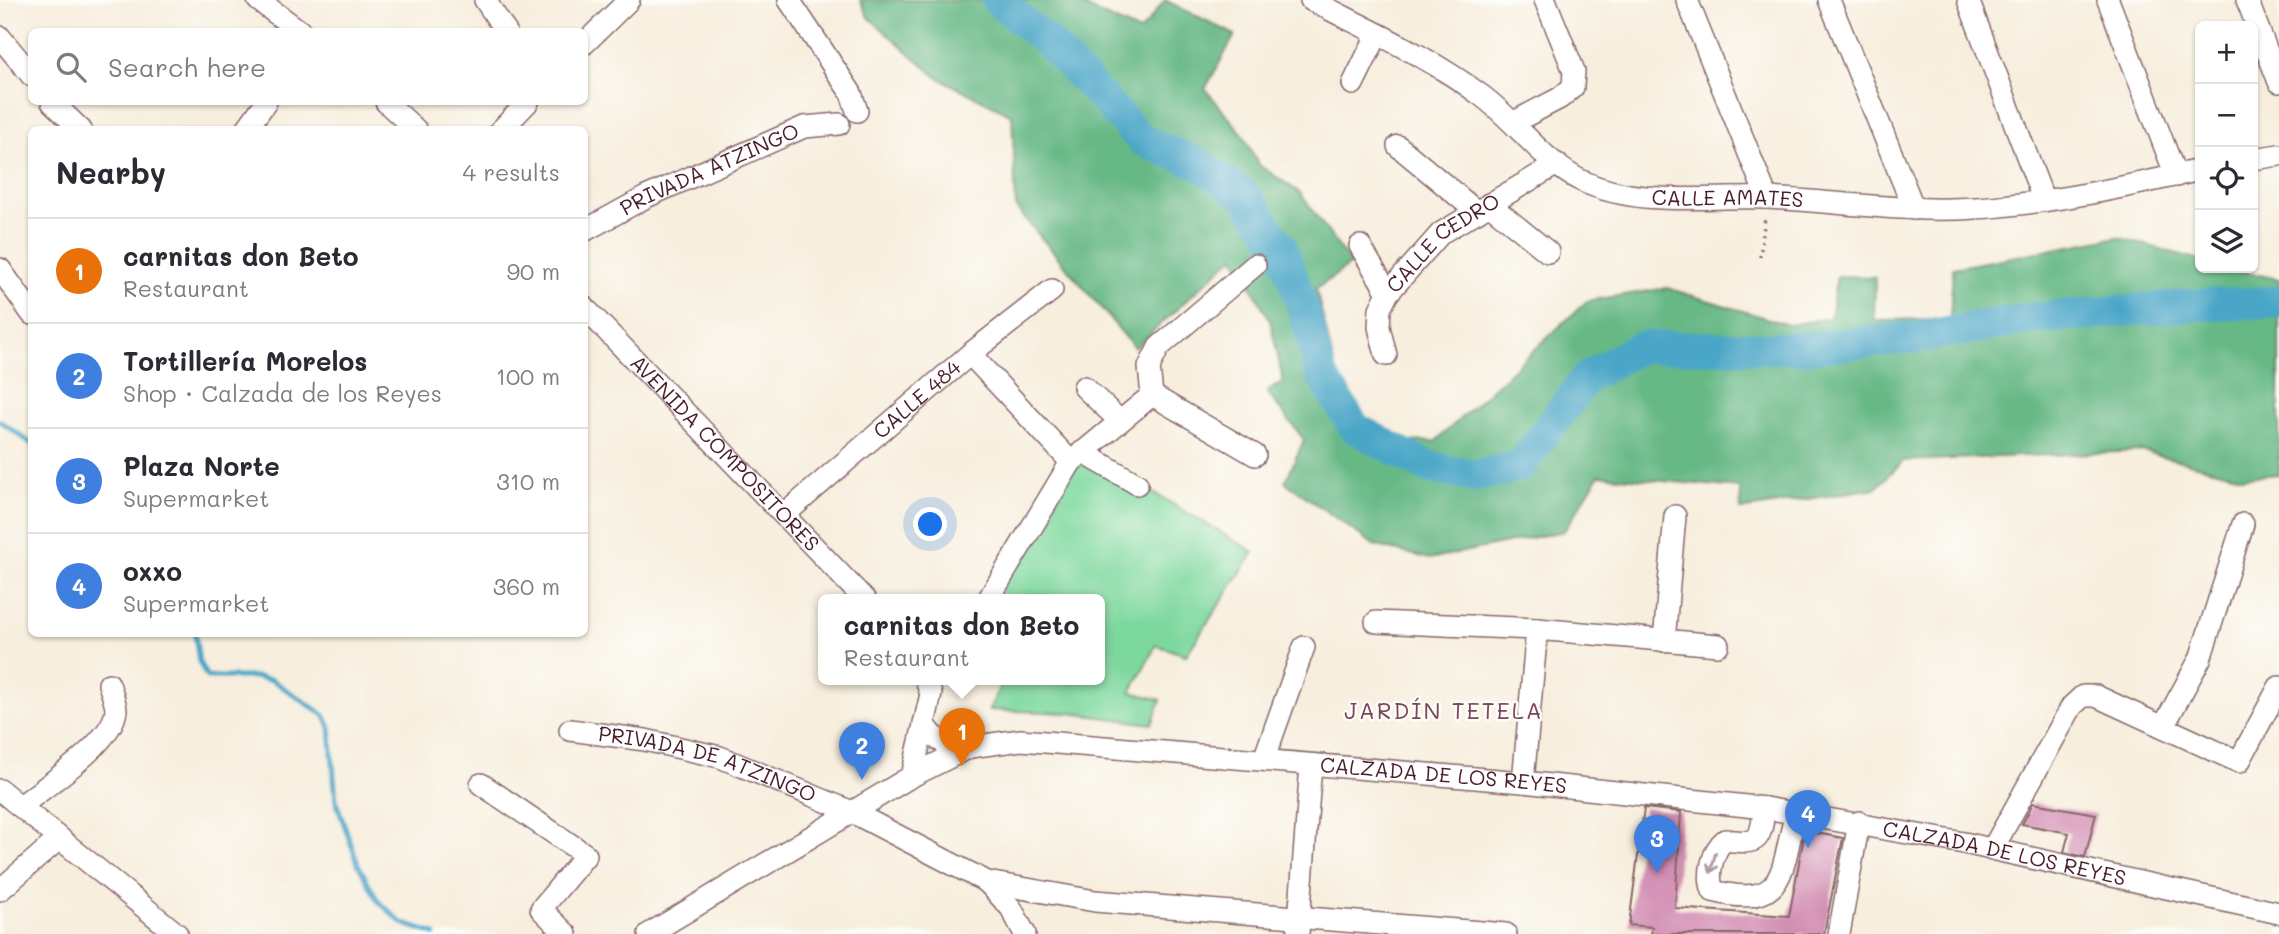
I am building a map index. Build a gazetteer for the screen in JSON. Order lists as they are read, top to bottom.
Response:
{
  "streets": {
    "street": [
      "PRIVADA ATZINGO",
      "CALLE AMATES",
      "CALLE CEDRO",
      "CALLE 484",
      "AVENIDA COMPOSITORES",
      "PRIVADA DE ATZINGO",
      "CALZADA DE LOS REYES"
    ]
  },
  "crossings": [
    ["CALLE AMATES", "CALLE CEDRO"],
    ["CALLE 484", "AVENIDA COMPOSITORES"],
    ["PRIVADA DE ATZINGO", "CALZADA DE LOS REYES"]
  ],
  "districts": ["JARDÍN TETELA"],
  "page": {
    "map_buttons": ["+", "−"],
    "search": "Search here",
    "heading": ["Nearby", "4 results"],
    "list": [
      {
        "mark": "1",
        "name": "carnitas don Beto",
        "note": "Restaurant",
        "value": "90 m"
      },
      {
        "mark": "2",
        "name": "Tortillería Morelos",
        "note": "Shop · Calzada de los Reyes",
        "value": "100 m"
      },
      {
        "mark": "3",
        "name": "Plaza Norte",
        "note": "Supermarket",
        "value": "310 m"
      },
      {
        "mark": "4",
        "name": "oxxo",
        "note": "Supermarket",
        "value": "360 m"
      }
    ],
    "popup": ["carnitas don Beto", "Restaurant"],
    "pins": [
      "1",
      "2",
      "4",
      "3"
    ]
  }
}
